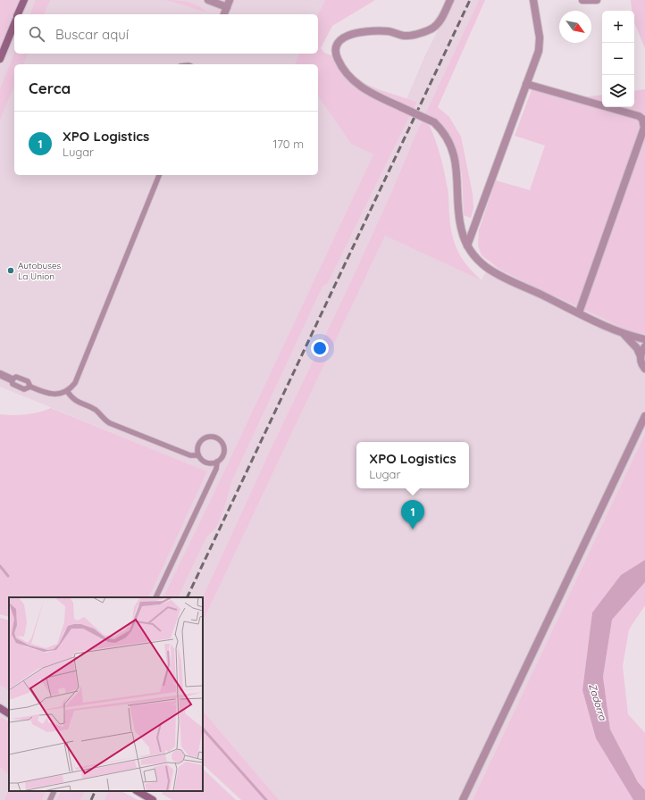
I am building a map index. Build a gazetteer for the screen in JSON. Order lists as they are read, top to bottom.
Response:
{
  "water": ["Zadorra"],
  "places": ["Autobuses La Union"],
  "north": "bottom right",
  "page": {
    "map_buttons": ["+", "−"],
    "search": "Buscar aquí",
    "heading": "Cerca",
    "list": [
      {
        "mark": "1",
        "name": "XPO Logistics",
        "note": "Lugar",
        "value": "170 m"
      }
    ],
    "popup": ["XPO Logistics", "Lugar"],
    "pins": "1"
  }
}
